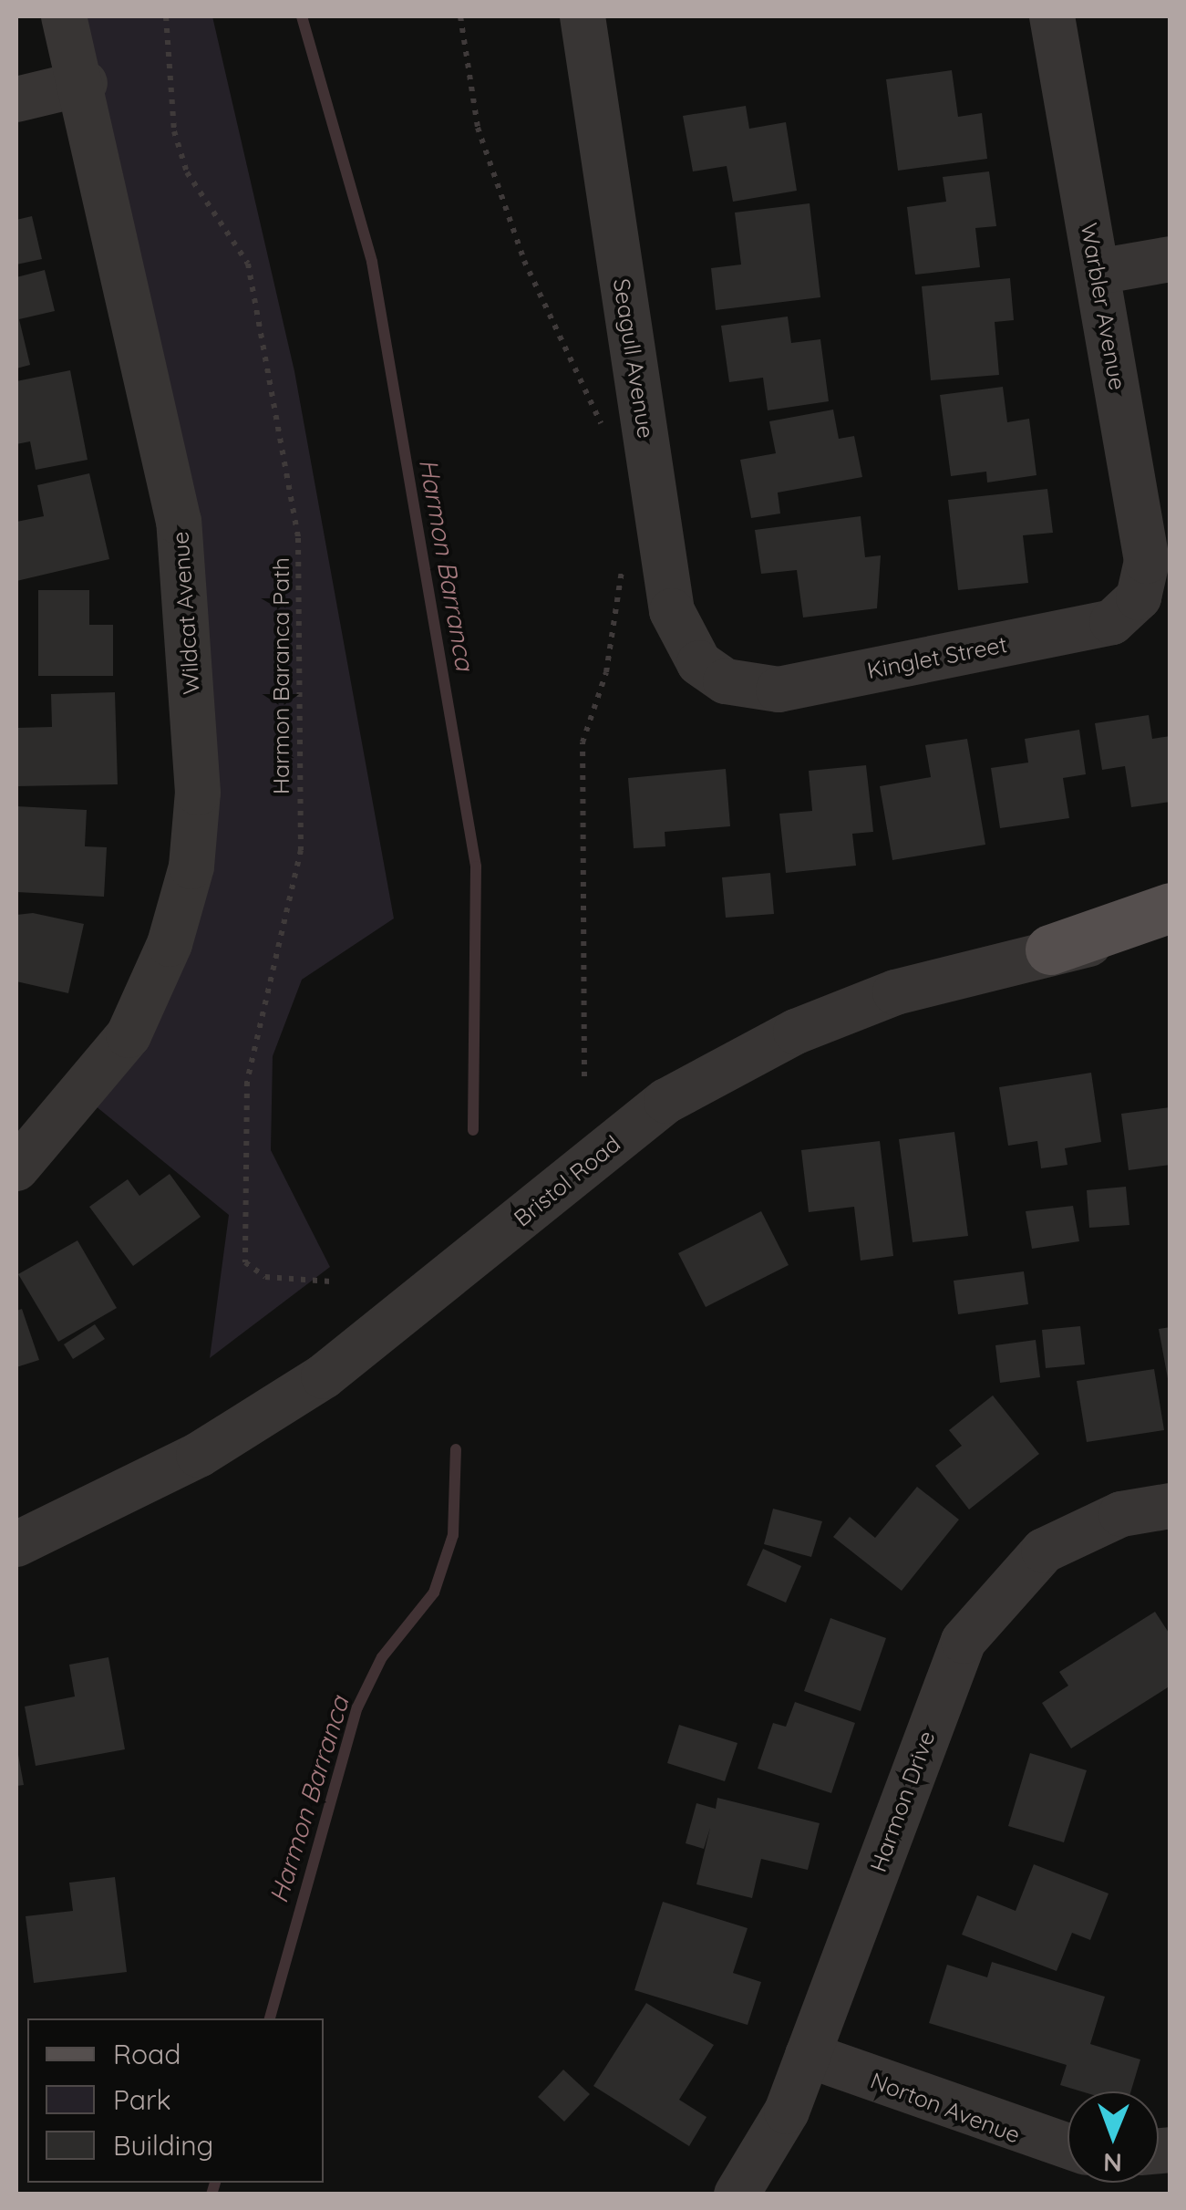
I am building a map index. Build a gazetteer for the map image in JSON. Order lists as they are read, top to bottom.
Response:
{
  "streets": {
    "street": [
      "Warbler Avenue",
      "Seagull Avenue",
      "Wildcat Avenue",
      "Kinglet Street",
      "Bristol Road",
      "Harmon Drive",
      "Norton Avenue"
    ],
    "path": ["Harmon Baranca Path"]
  },
  "crossings": [
    ["Warbler Avenue", "Kinglet Street"],
    ["Seagull Avenue", "Kinglet Street"],
    ["Harmon Drive", "Norton Avenue"]
  ],
  "water": ["Harmon Barranca"],
  "legend": ["Road", "Park", "Building"],
  "north": "bottom"
}
